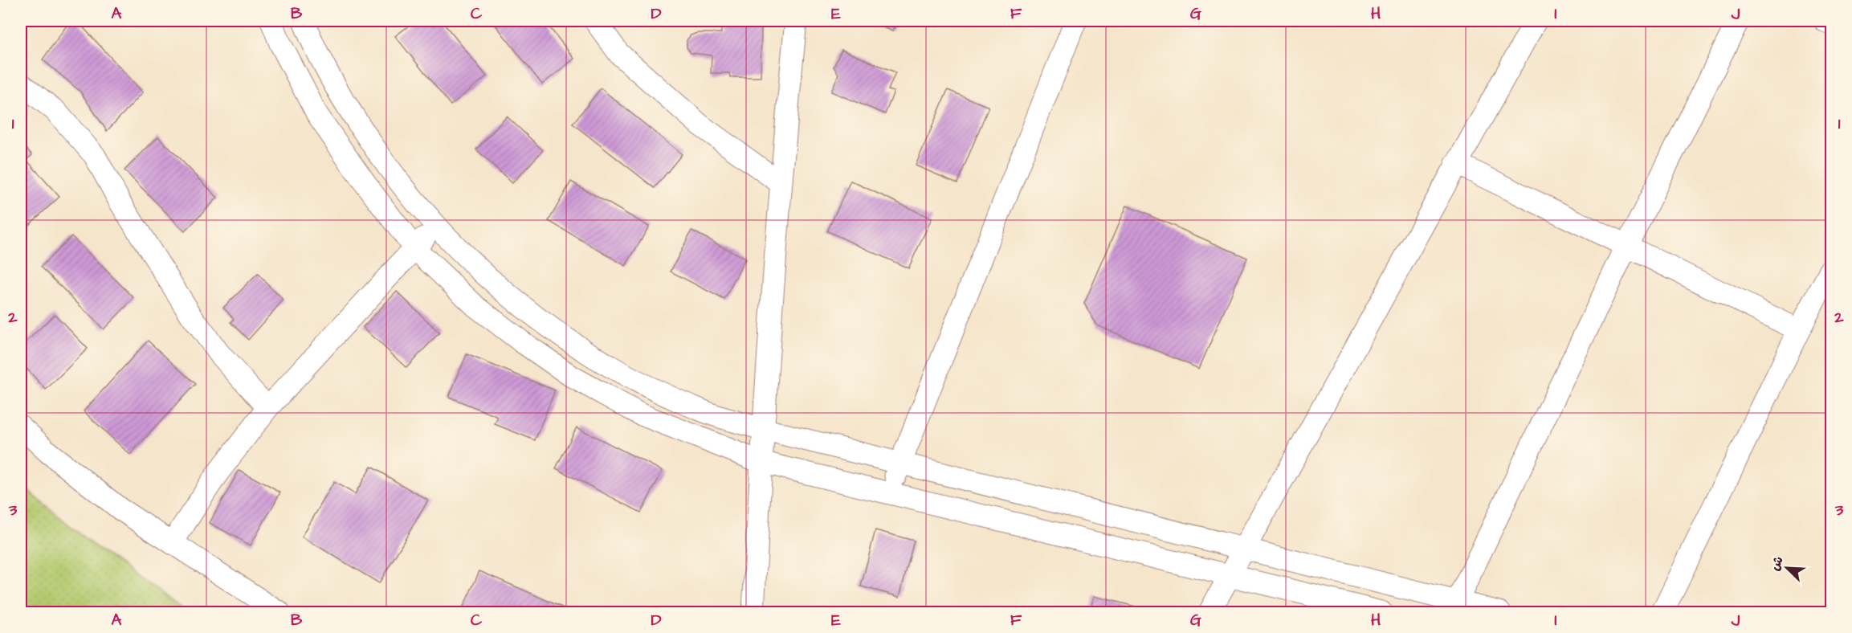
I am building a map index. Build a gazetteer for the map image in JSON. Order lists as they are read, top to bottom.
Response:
{
  "north": "top left",
  "grid": {
    "columns": [
      "A",
      "B",
      "C",
      "D",
      "E",
      "F",
      "G",
      "H",
      "I",
      "J"
    ],
    "rows": ["1", "2", "3"]
  }
}
